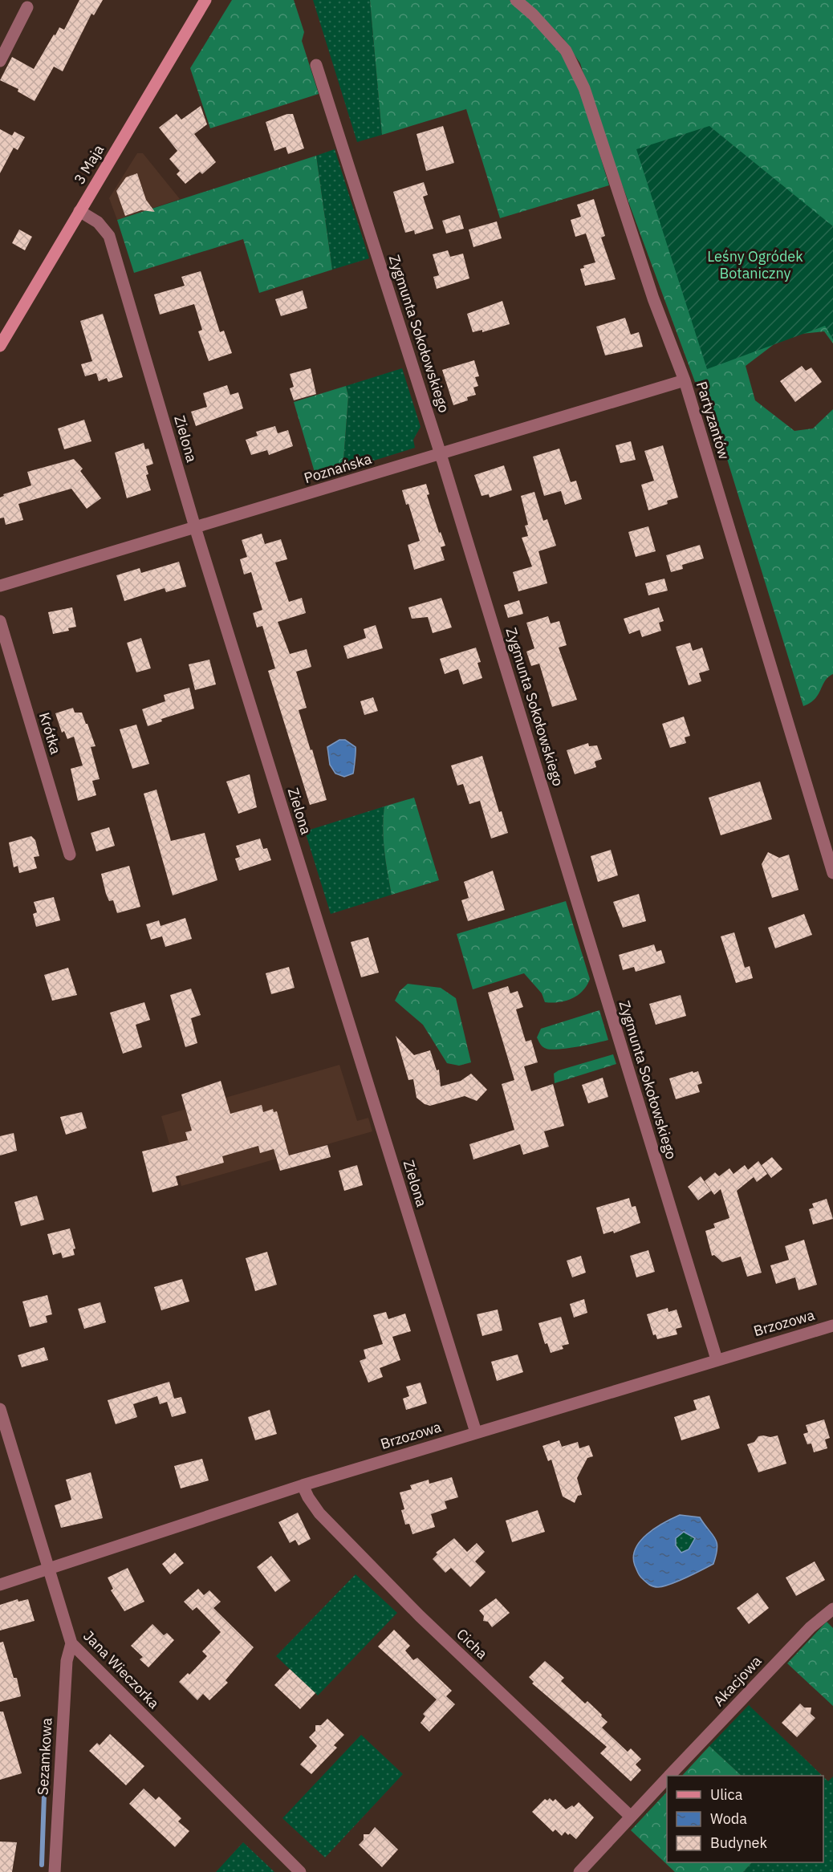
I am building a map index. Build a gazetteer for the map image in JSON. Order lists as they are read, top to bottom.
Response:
{
  "streets": {
    "street": [
      "3 Maja",
      "Zygmunta Sokołowskiego",
      "Partyzantów",
      "Zielona",
      "Poznańska",
      "Krótka",
      "Brzozowa",
      "Cicha",
      "Jana Wieczorka",
      "Akacjowa",
      "Sezamkowa"
    ]
  },
  "crossings": [
    ["3 Maja", "Zielona"],
    ["Zygmunta Sokołowskiego", "Poznańska"],
    ["Zygmunta Sokołowskiego", "Brzozowa"],
    ["Partyzantów", "Poznańska"],
    ["Zielona", "Poznańska"],
    ["Zielona", "Brzozowa"],
    ["Brzozowa", "Cicha"],
    ["Brzozowa", "Jana Wieczorka"],
    ["Cicha", "Akacjowa"],
    ["Jana Wieczorka", "Sezamkowa"]
  ],
  "parks": ["Leśny Ogródek Botaniczny"],
  "legend": ["Ulica", "Woda", "Budynek"]
}
